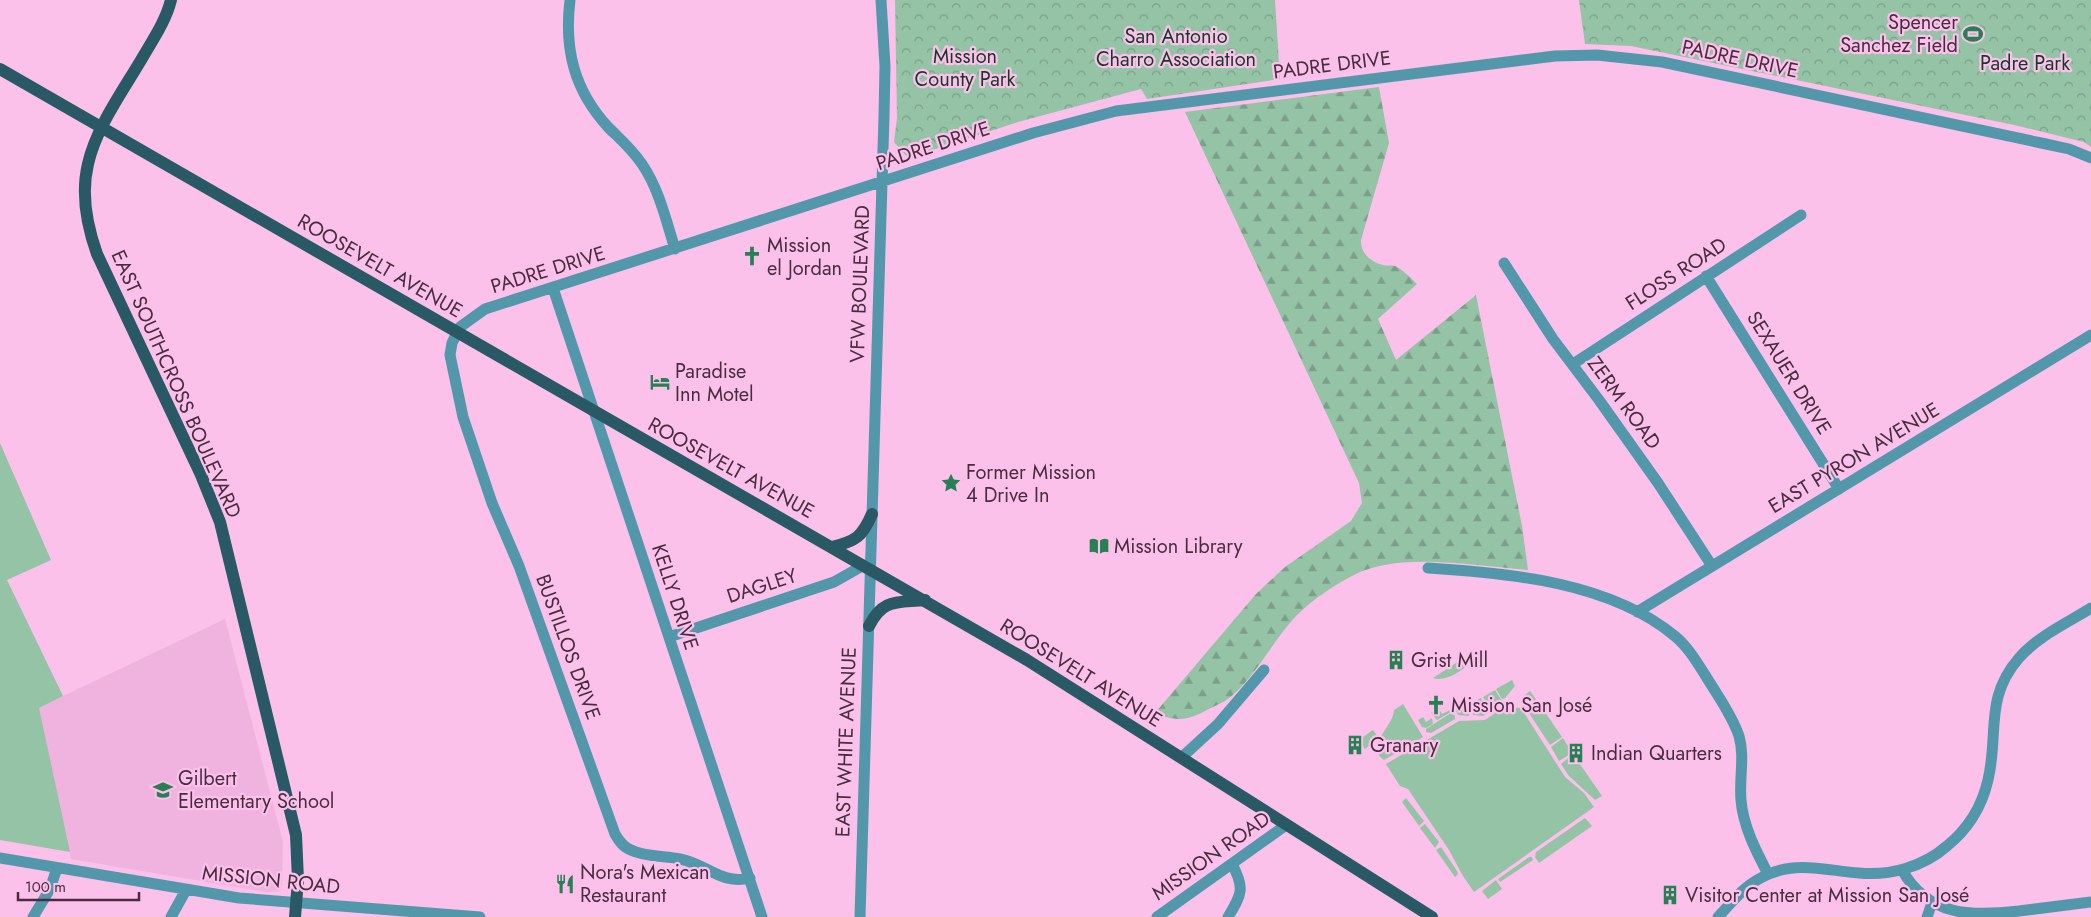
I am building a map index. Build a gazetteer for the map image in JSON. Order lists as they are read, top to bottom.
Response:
{
  "streets": {
    "main road": ["ROOSEVELT AVENUE", "EAST SOUTHCROSS BOULEVARD"],
    "street": [
      "PADRE DRIVE",
      "FLOSS ROAD",
      "VFW BOULEVARD",
      "SEXAUER DRIVE",
      "ZERM ROAD",
      "EAST PYRON AVENUE",
      "DAGLEY",
      "KELLY DRIVE",
      "BUSTILLOS DRIVE",
      "EAST WHITE AVENUE",
      "MISSION ROAD"
    ]
  },
  "crossings": [
    ["PADRE DRIVE", "ROOSEVELT AVENUE"],
    ["PADRE DRIVE", "VFW BOULEVARD"],
    ["PADRE DRIVE", "KELLY DRIVE"],
    ["PADRE DRIVE", "BUSTILLOS DRIVE"],
    ["ROOSEVELT AVENUE", "VFW BOULEVARD"],
    ["ROOSEVELT AVENUE", "EAST SOUTHCROSS BOULEVARD"],
    ["ROOSEVELT AVENUE", "DAGLEY"],
    ["ROOSEVELT AVENUE", "KELLY DRIVE"],
    ["ROOSEVELT AVENUE", "BUSTILLOS DRIVE"],
    ["ROOSEVELT AVENUE", "EAST WHITE AVENUE"],
    ["ROOSEVELT AVENUE", "MISSION ROAD"],
    ["FLOSS ROAD", "SEXAUER DRIVE"],
    ["FLOSS ROAD", "ZERM ROAD"],
    ["VFW BOULEVARD", "DAGLEY"],
    ["VFW BOULEVARD", "EAST WHITE AVENUE"],
    ["SEXAUER DRIVE", "EAST PYRON AVENUE"],
    ["EAST SOUTHCROSS BOULEVARD", "MISSION ROAD"],
    ["ZERM ROAD", "EAST PYRON AVENUE"],
    ["DAGLEY", "KELLY DRIVE"],
    ["DAGLEY", "EAST WHITE AVENUE"],
    ["KELLY DRIVE", "BUSTILLOS DRIVE"]
  ],
  "parks": ["San Antonio Charro Association", "Mission County Park", "Padre Park"],
  "places": {
    "sports": ["Spencer Sanchez Field"],
    "church": ["Mission el Jordan", "Mission San José"],
    "hotel": ["Paradise Inn Motel"],
    "place": ["Former Mission 4 Drive In"],
    "library": ["Mission Library"],
    "building": [
      "Grist Mill",
      "Granary",
      "Indian Quarters",
      "Visitor Center at Mission San José"
    ],
    "school or university": ["Gilbert Elementary School"],
    "restaurant": ["Nora's Mexican Restaurant"]
  },
  "scale_bar": "100 m"
}
